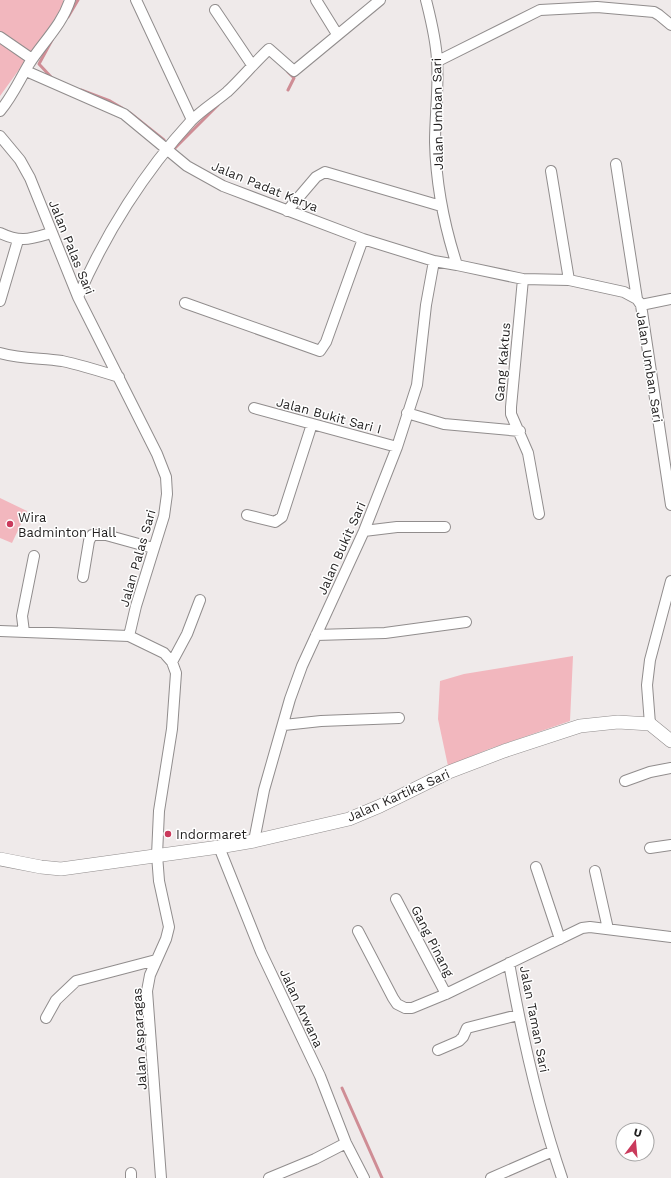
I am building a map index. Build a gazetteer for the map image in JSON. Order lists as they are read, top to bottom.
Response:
{
  "streets": {
    "main road": ["Jalan Kartika Sari"],
    "street": [
      "Jalan Umban Sari",
      "Jalan Padat Karya",
      "Jalan Palas Sari",
      "Gang Kaktus",
      "Jalan Bukit Sari I",
      "Jalan Bukit Sari",
      "Gang Pinang",
      "Jalan Arwana",
      "Jalan Taman Sari",
      "Jalan Asparagas"
    ]
  },
  "crossings": [
    ["Jalan Umban Sari", "Jalan Padat Karya"],
    ["Jalan Umban Sari", "Gang Kaktus"],
    ["Jalan Padat Karya", "Jalan Bukit Sari"],
    ["Jalan Bukit Sari I", "Jalan Bukit Sari"],
    ["Jalan Bukit Sari", "Jalan Kartika Sari"],
    ["Jalan Kartika Sari", "Jalan Arwana"],
    ["Jalan Kartika Sari", "Jalan Asparagas"]
  ],
  "places": ["Wira Badminton Hall", "Indormaret"],
  "north": "top"
}
